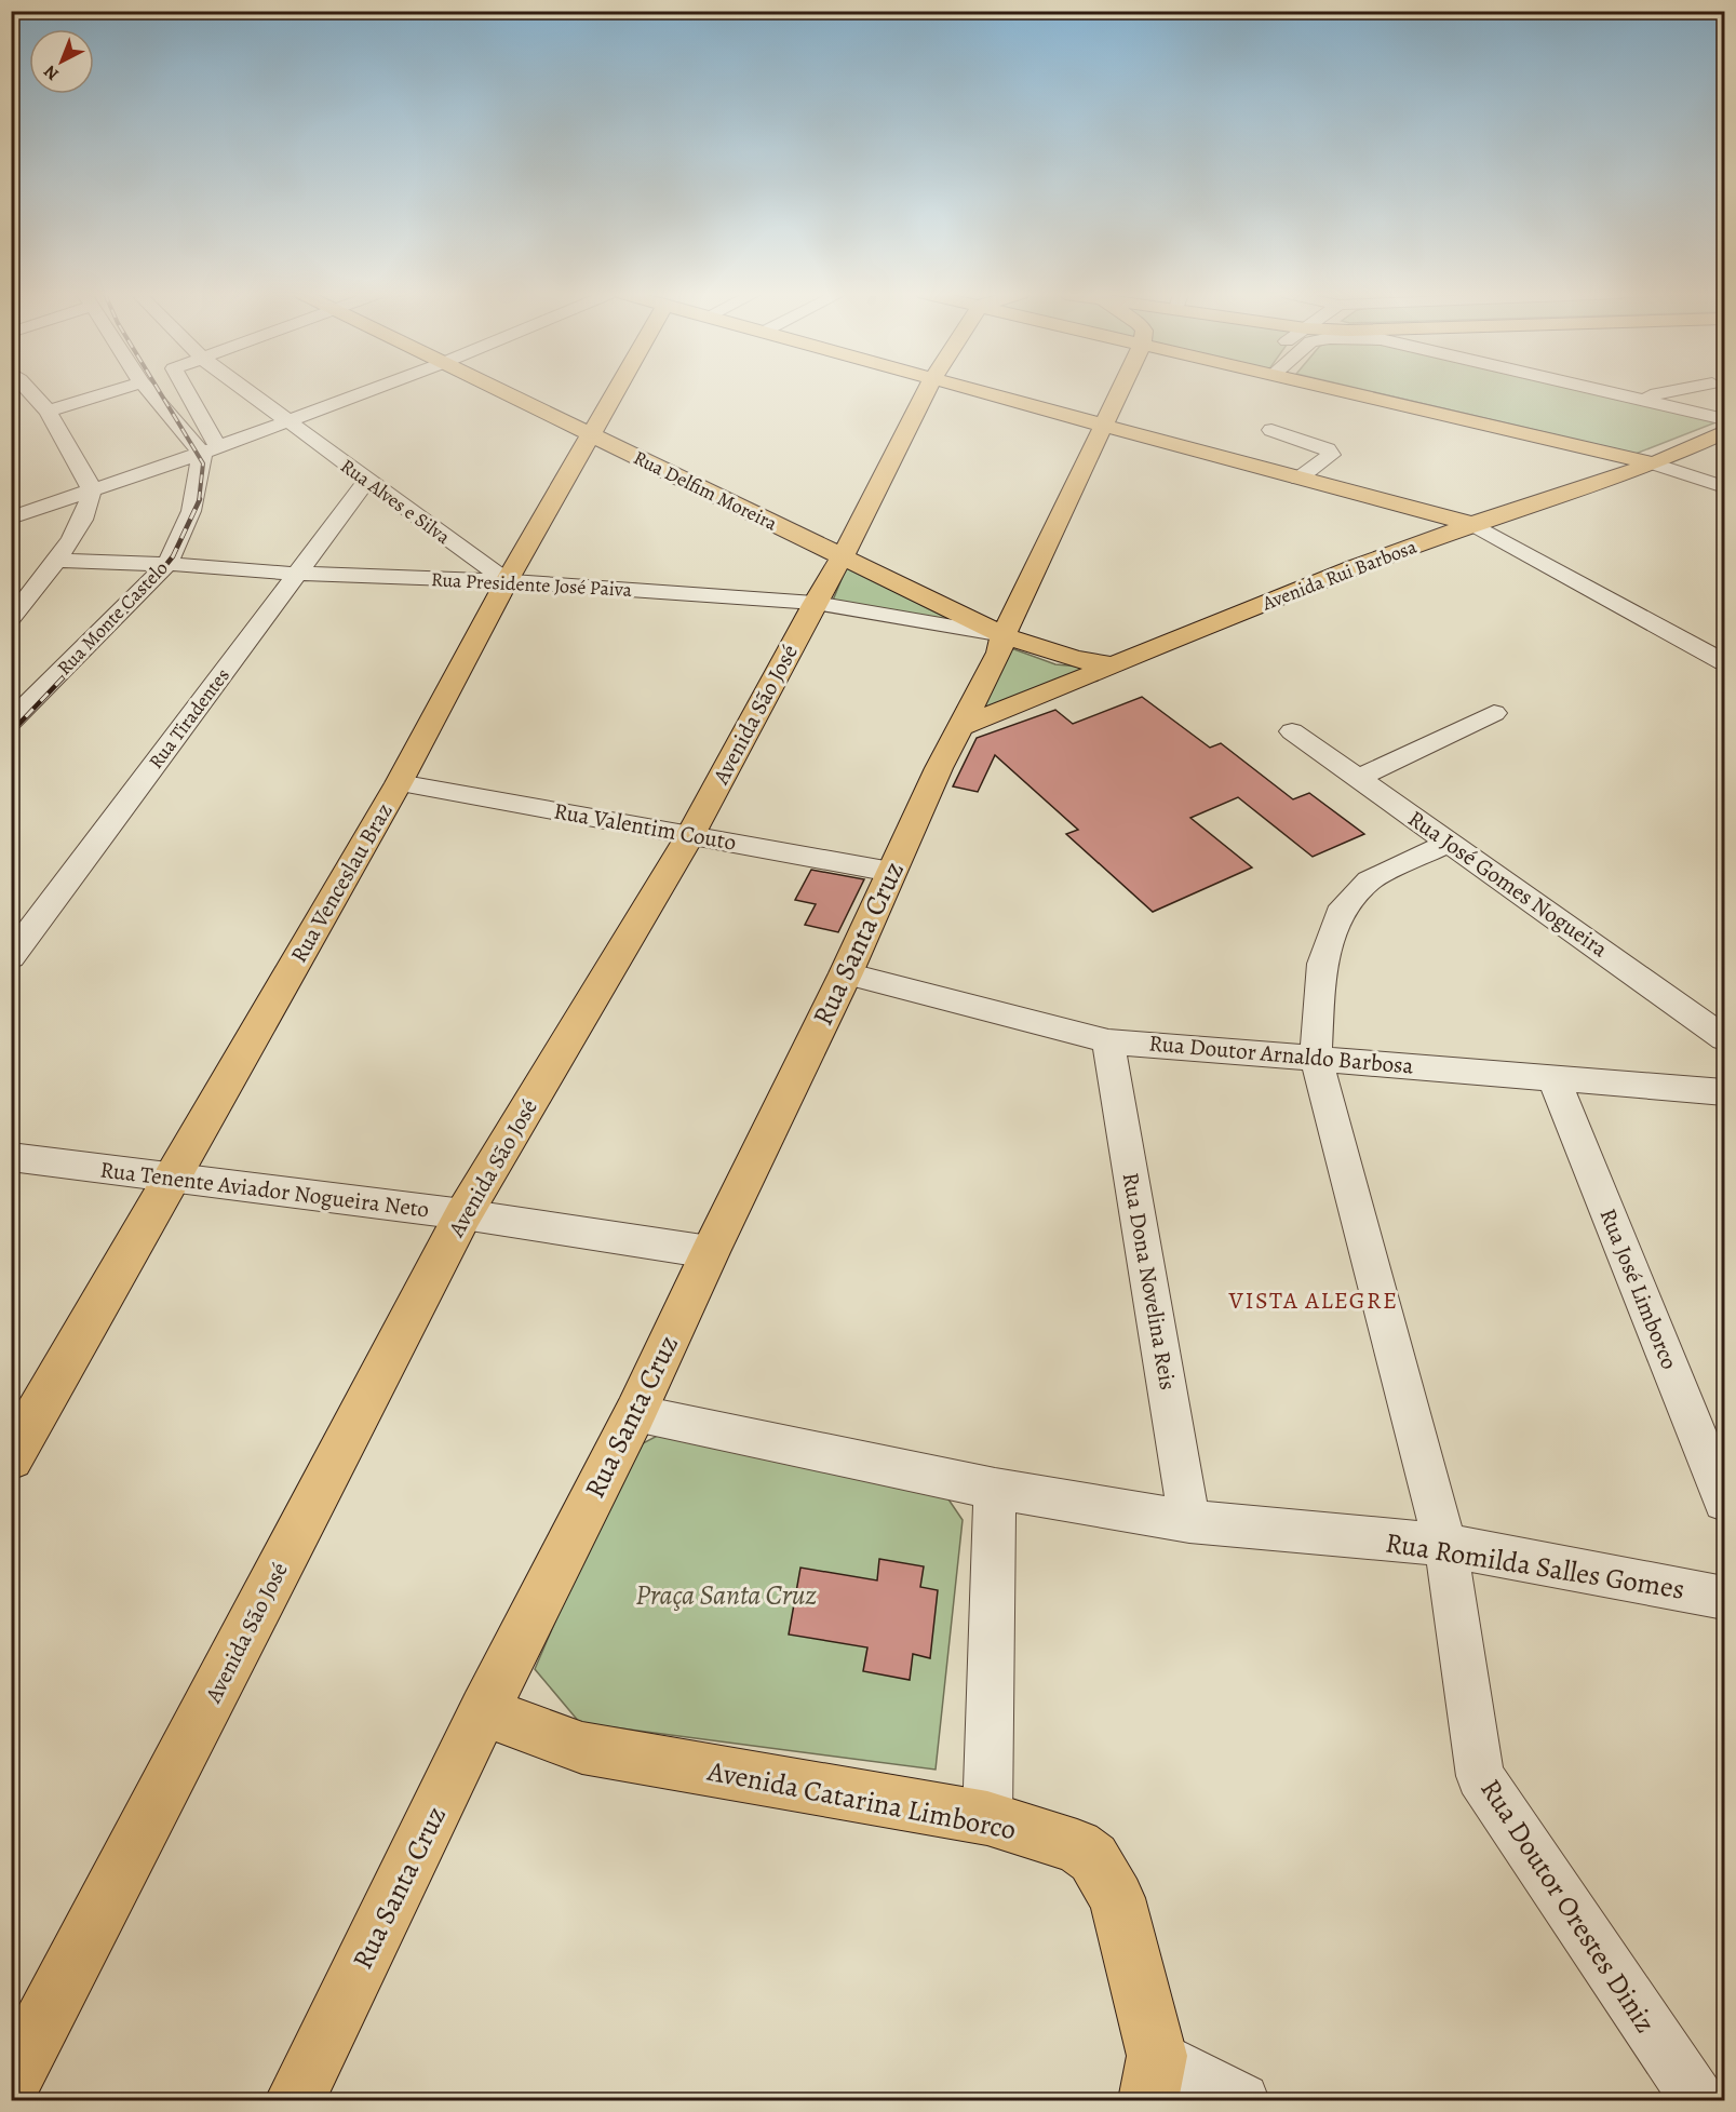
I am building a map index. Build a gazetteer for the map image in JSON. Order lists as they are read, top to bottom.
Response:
{
  "streets": {
    "main road": [
      "Rua Delfim Moreira",
      "Avenida Rui Barbosa",
      "Avenida São José",
      "Rua Venceslau Braz",
      "Rua Santa Cruz",
      "Avenida Catarina Limborco"
    ],
    "street": [
      "Rua Alves e Silva",
      "Rua Presidente José Paiva",
      "Rua Monte Castelo",
      "Rua Tiradentes",
      "Rua Valentim Couto",
      "Rua José Gomes Nogueira",
      "Rua Doutor Arnaldo Barbosa",
      "Rua Tenente Aviador Nogueira Neto",
      "Rua Dona Novelina Reis",
      "Rua José Limborco",
      "Rua Romilda Salles Gomes",
      "Rua Doutor Orestes Diniz"
    ]
  },
  "crossings": [
    ["Rua Delfim Moreira", "Avenida Rui Barbosa"],
    ["Rua Delfim Moreira", "Rua Presidente José Paiva"],
    ["Rua Delfim Moreira", "Avenida São José"],
    ["Rua Delfim Moreira", "Rua Venceslau Braz"],
    ["Rua Delfim Moreira", "Rua Santa Cruz"],
    ["Rua Alves e Silva", "Rua Presidente José Paiva"],
    ["Rua Alves e Silva", "Rua Tiradentes"],
    ["Rua Alves e Silva", "Rua Venceslau Braz"],
    ["Avenida Rui Barbosa", "Rua Santa Cruz"],
    ["Rua Presidente José Paiva", "Rua Monte Castelo"],
    ["Rua Presidente José Paiva", "Avenida São José"],
    ["Rua Presidente José Paiva", "Rua Tiradentes"],
    ["Rua Presidente José Paiva", "Rua Venceslau Braz"],
    ["Rua Presidente José Paiva", "Rua Santa Cruz"],
    ["Avenida São José", "Rua Valentim Couto"],
    ["Avenida São José", "Rua Tenente Aviador Nogueira Neto"],
    ["Rua Valentim Couto", "Rua Venceslau Braz"],
    ["Rua Valentim Couto", "Rua Santa Cruz"],
    ["Rua Venceslau Braz", "Rua Tenente Aviador Nogueira Neto"],
    ["Rua José Gomes Nogueira", "Rua Doutor Orestes Diniz"],
    ["Rua Santa Cruz", "Rua Doutor Arnaldo Barbosa"],
    ["Rua Santa Cruz", "Rua Tenente Aviador Nogueira Neto"],
    ["Rua Santa Cruz", "Avenida Catarina Limborco"],
    ["Rua Doutor Arnaldo Barbosa", "Rua Dona Novelina Reis"],
    ["Rua Doutor Arnaldo Barbosa", "Rua José Limborco"],
    ["Rua Doutor Arnaldo Barbosa", "Rua Doutor Orestes Diniz"],
    ["Rua Dona Novelina Reis", "Rua Romilda Salles Gomes"],
    ["Rua Romilda Salles Gomes", "Rua Doutor Orestes Diniz"]
  ],
  "districts": ["VISTA ALEGRE"],
  "parks": ["Praça Santa Cruz"],
  "north": "bottom left"
}
